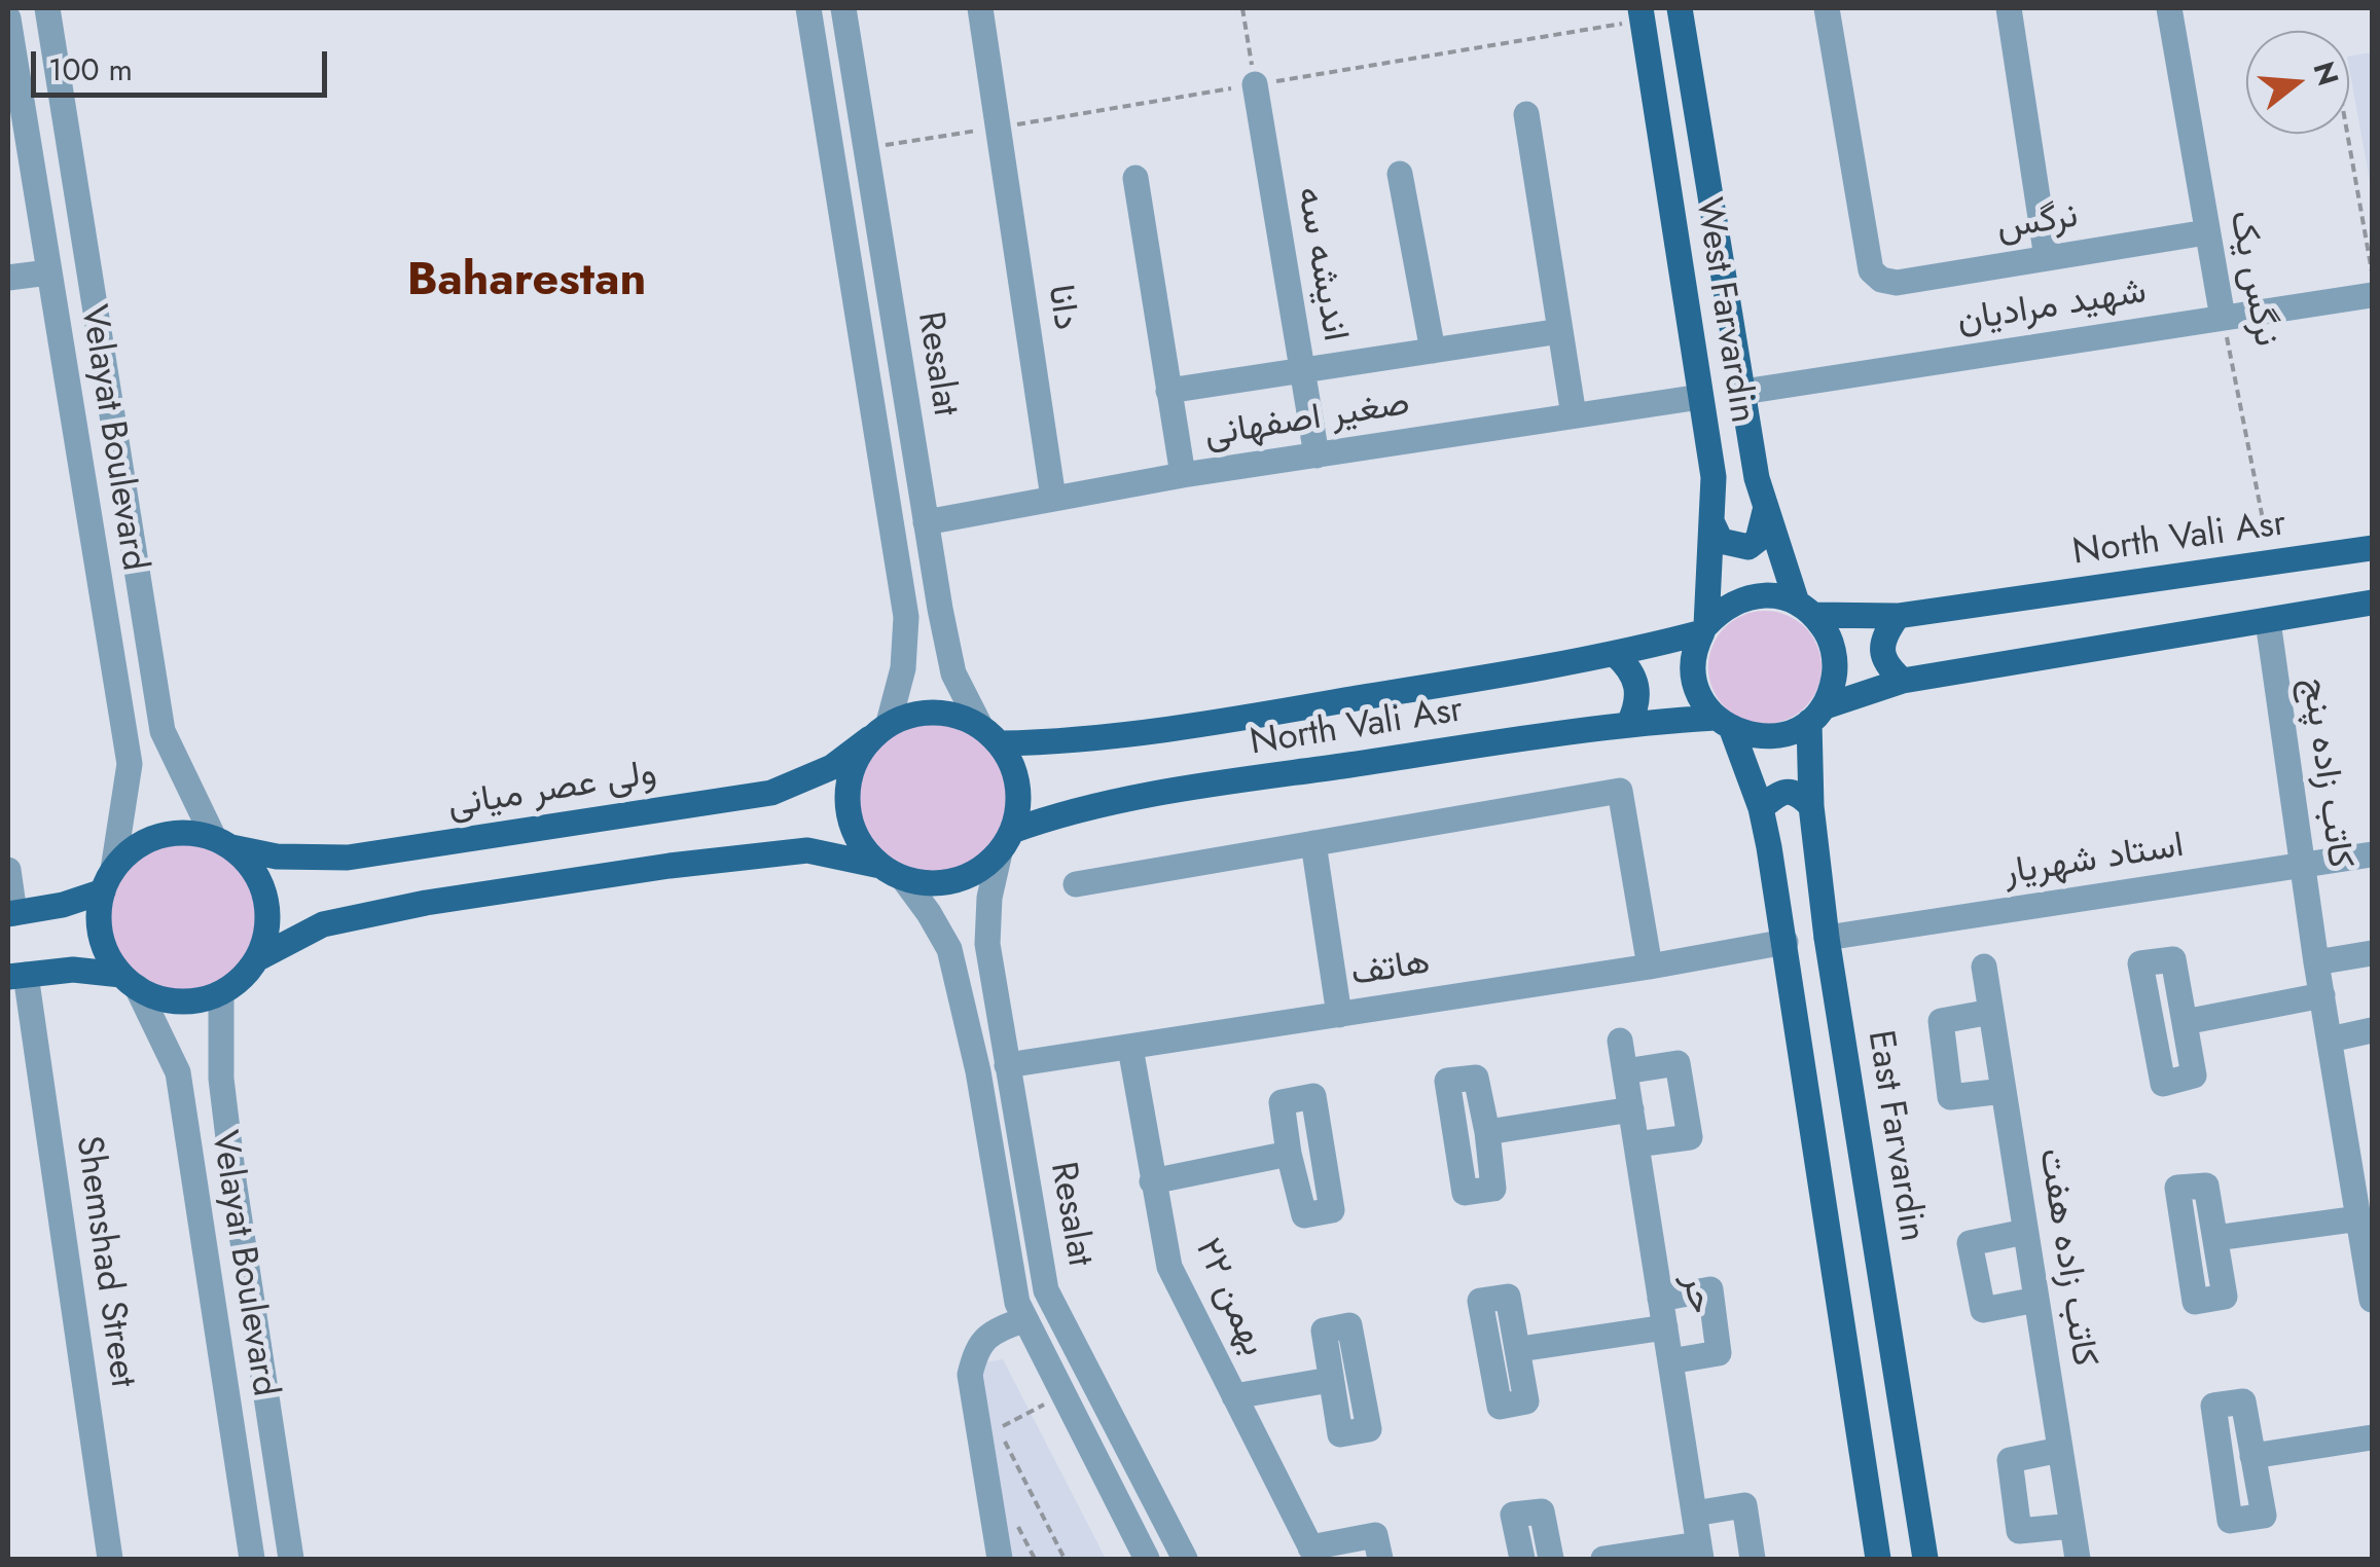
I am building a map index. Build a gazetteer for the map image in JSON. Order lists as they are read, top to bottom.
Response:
{
  "streets": {
    "main road": [
      "West Farvardin",
      "North Vali Asr",
      "ولی عصر میانی",
      "East Farvardin"
    ],
    "street": [
      "نرگس",
      "اندیشه سه",
      "نرگس یک",
      "دانا",
      "شهید مرادیان",
      "Resalat",
      "صغیر اصفهانی",
      "Velayat Boulevard",
      "کاتب زاده پنج",
      "استاد شهریار",
      "هاتف",
      "کاتب زاده هفت",
      "Shemshad Street",
      "حر",
      "۲۲ بهمن"
    ]
  },
  "crossings": [
    ["نرگس", "نرگس یک"],
    ["اندیشه سه", "صغیر اصفهانی"],
    ["نرگس یک", "شهید مرادیان"],
    ["نرگس یک", "North Vali Asr"],
    ["دانا", "صغیر اصفهانی"],
    ["شهید مرادیان", "West Farvardin"],
    ["West Farvardin", "صغیر اصفهانی"],
    ["West Farvardin", "North Vali Asr"],
    ["West Farvardin", "East Farvardin"],
    ["Resalat", "صغیر اصفهانی"],
    ["Resalat", "North Vali Asr"],
    ["Resalat", "ولی عصر میانی"],
    ["Resalat", "هاتف"],
    ["Velayat Boulevard", "ولی عصر میانی"],
    ["North Vali Asr", "ولی عصر میانی"],
    ["North Vali Asr", "East Farvardin"],
    ["کاتب زاده پنج", "استاد شهریار"],
    ["استاد شهریار", "East Farvardin"],
    ["هاتف", "۲۲ بهمن"]
  ],
  "districts": ["Baharestan"],
  "scale_bar": "100 m",
  "north": "right"
}
